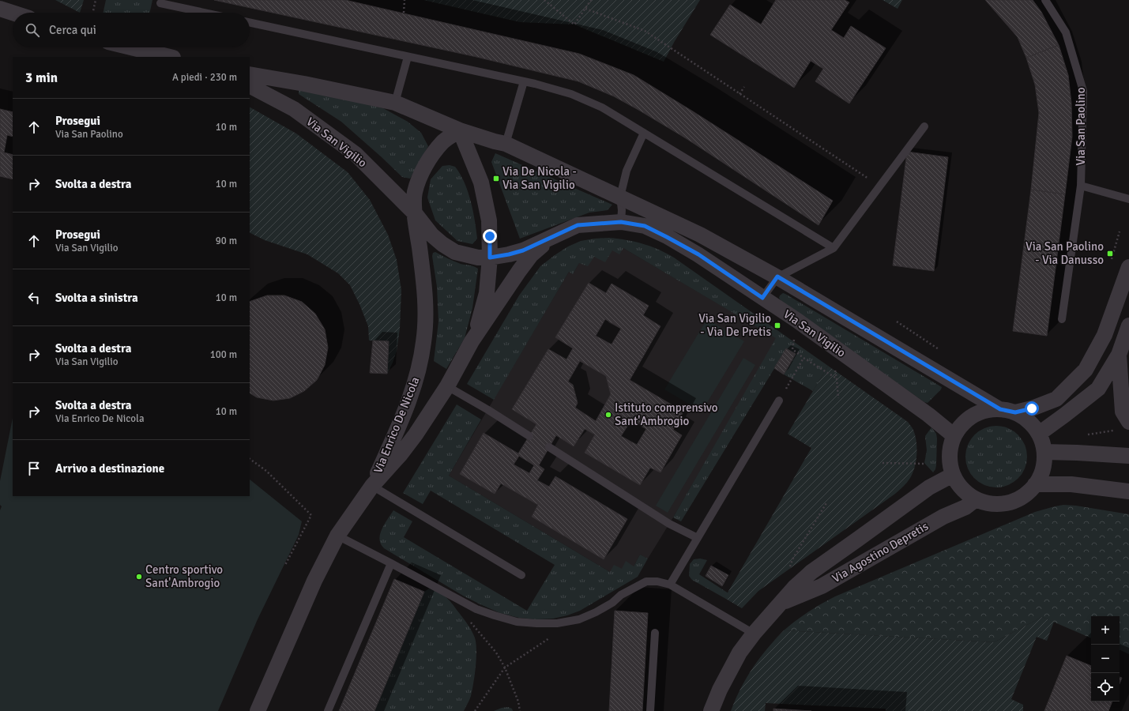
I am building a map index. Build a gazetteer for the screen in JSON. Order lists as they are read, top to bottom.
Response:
{
  "streets": {
    "street": ["Via San Vigilio", "Via Enrico De Nicola", "Via Agostino Depretis"],
    "lane": ["Via San Paolino"]
  },
  "crossings": [
    ["Via San Vigilio", "Via Enrico De Nicola"],
    ["Via San Vigilio", "Via Agostino Depretis"]
  ],
  "places": {
    "transit": ["Via De Nicola - Via San Vigilio", "Via San Paolino - Via Danusso", "Via San Vigilio - Via De Pretis"],
    "other": ["Istituto comprensivo Sant'Ambrogio", "Centro sportivo Sant'Ambrogio"]
  },
  "page": {
    "search": "Cerca qui",
    "heading": ["3 min", "A piedi · 230 m"],
    "list": [
      ["Prosegui", "Via San Paolino", "10 m"],
      ["Svolta a destra", "10 m"],
      ["Prosegui", "Via San Vigilio", "90 m"],
      ["Svolta a sinistra", "10 m"],
      ["Svolta a destra", "Via San Vigilio", "100 m"],
      ["Svolta a destra", "Via Enrico De Nicola", "10 m"],
      "Arrivo a destinazione"
    ],
    "map_buttons": ["+", "−"]
  }
}
